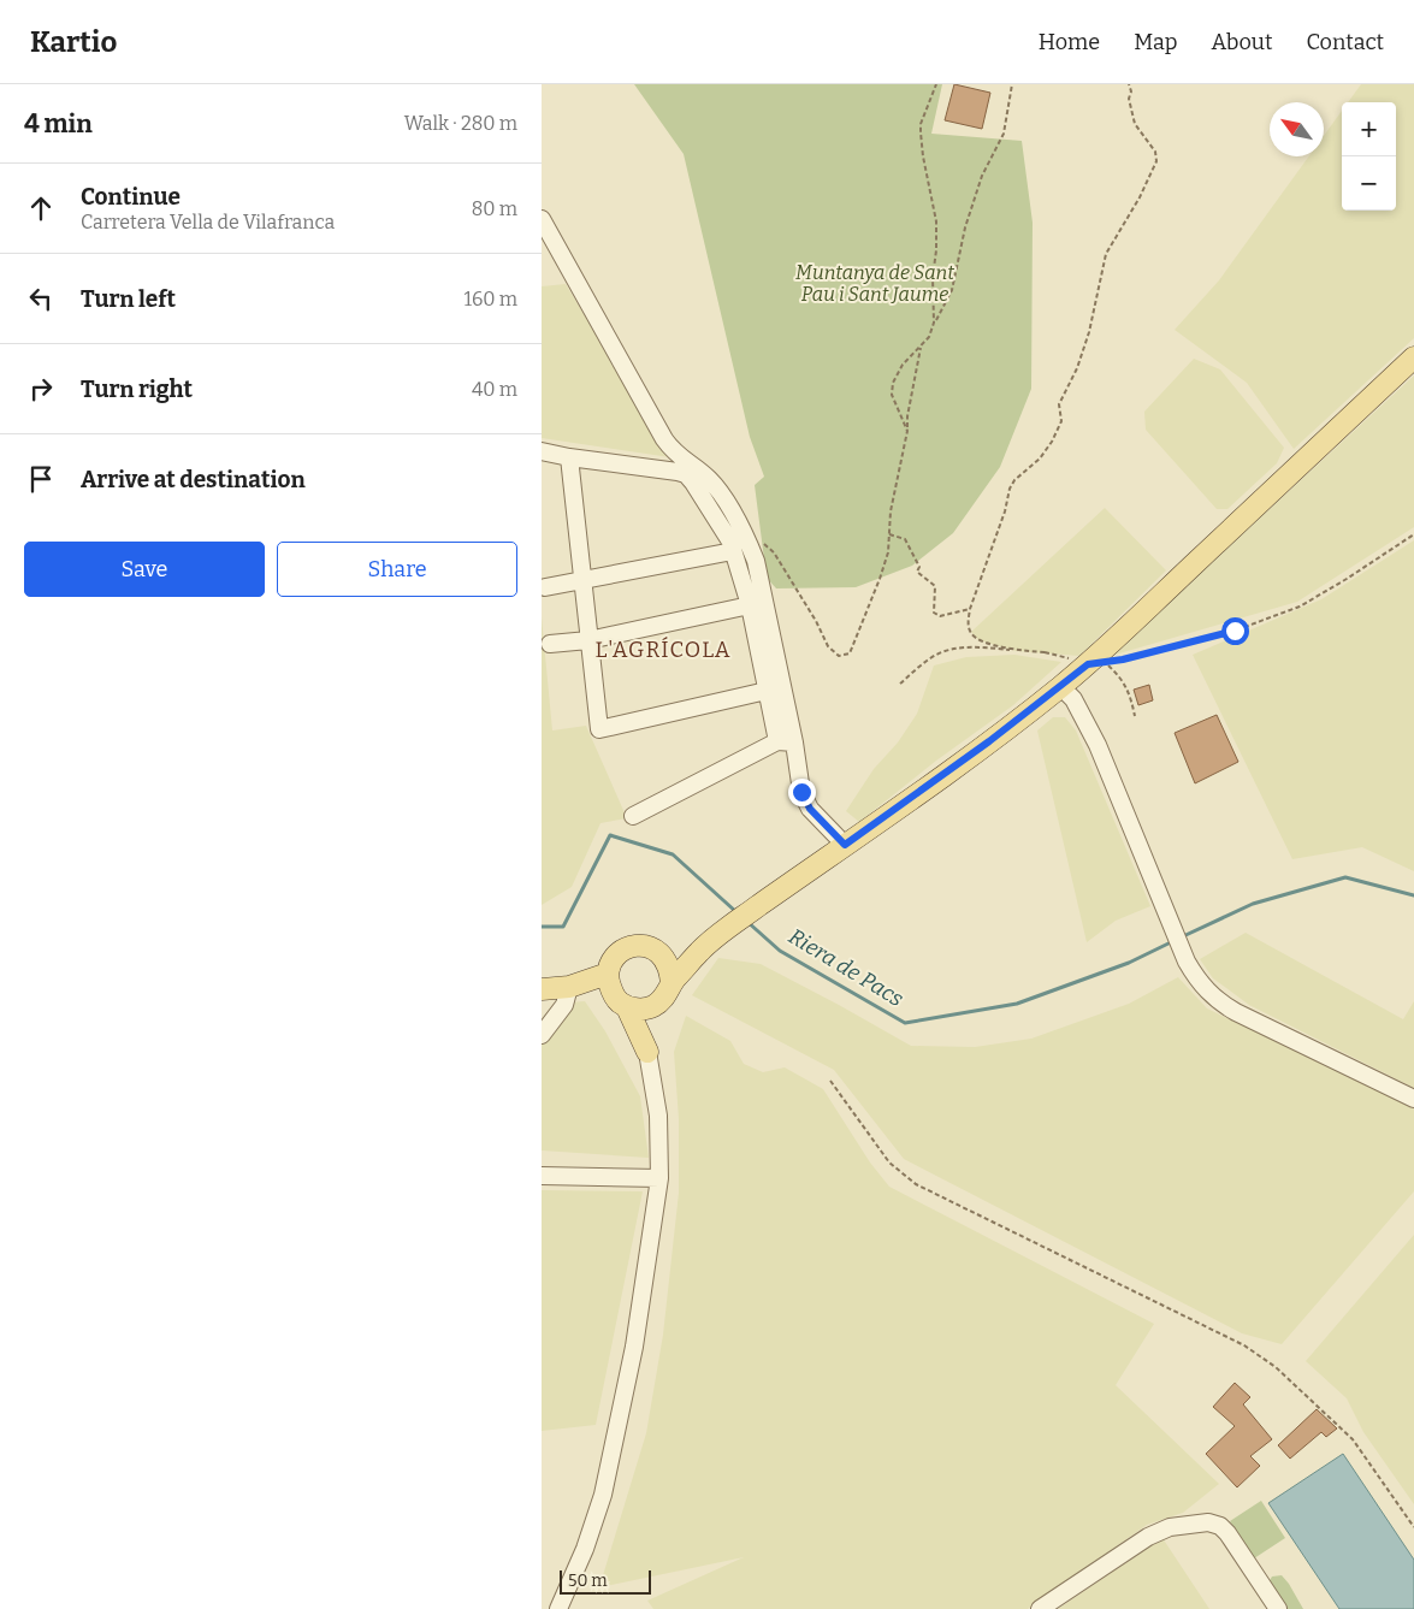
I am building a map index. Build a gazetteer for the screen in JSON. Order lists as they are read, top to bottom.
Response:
{
  "districts": ["L'AGRÍCOLA"],
  "water": ["Riera de Pacs"],
  "parks": ["Muntanya de Sant Pau i Sant Jaume"],
  "scale_bar": "50 m",
  "north": "top left",
  "page": {
    "header": "Kartio",
    "nav": [
      "Home",
      "Map",
      "About",
      "Contact"
    ],
    "heading": ["4 min", "Walk · 280 m"],
    "map_buttons": ["+", "−"],
    "list": [
      ["Continue", "Carretera Vella de Vilafranca", "80 m"],
      ["Turn left", "160 m"],
      ["Turn right", "40 m"],
      "Arrive at destination"
    ],
    "buttons": ["Save", "Share"],
    "scale": "50 m"
  }
}
